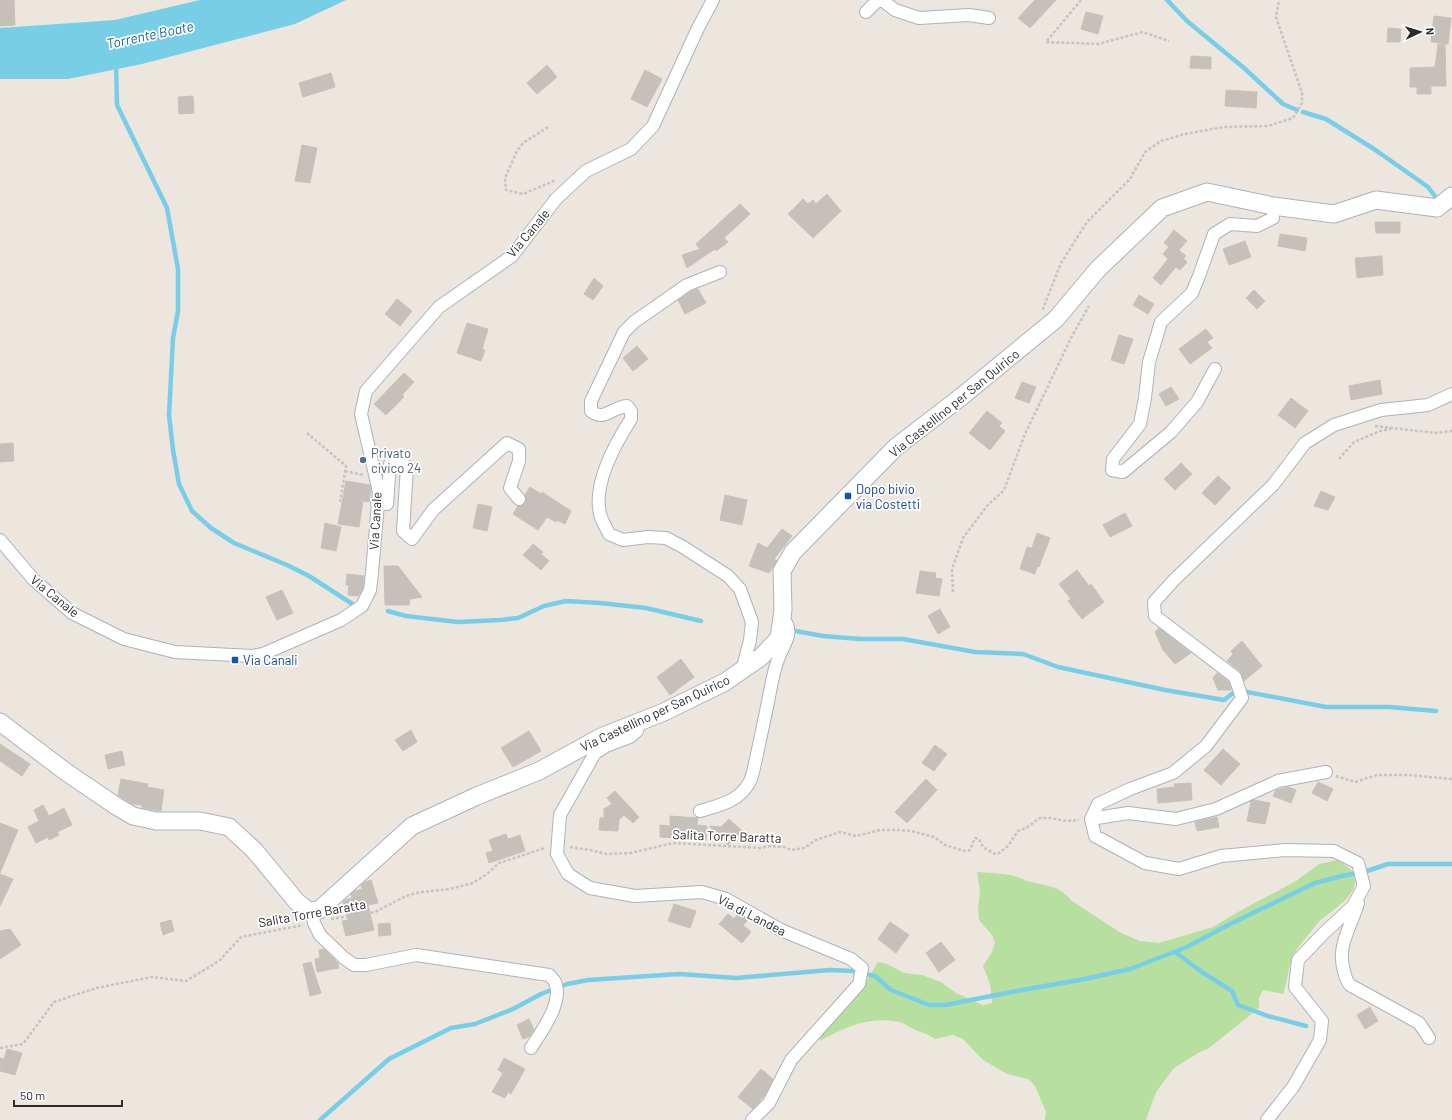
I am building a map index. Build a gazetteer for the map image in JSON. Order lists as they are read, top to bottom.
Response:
{
  "streets": {
    "street": ["Via Canale", "Via Castellino per San Quirico", "Via di Landea"],
    "path": ["Salita Torre Baratta"]
  },
  "crossings": [
    ["Via Castellino per San Quirico", "Salita Torre Baratta"],
    ["Via Castellino per San Quirico", "Via di Landea"],
    ["Salita Torre Baratta", "Via di Landea"]
  ],
  "water": ["Torrente Boate"],
  "places": {
    "other": ["Privato civico 24"],
    "transit": ["Dopo bivio via Costetti", "Via Canali"]
  },
  "scale_bar": "50 m",
  "north": "right"
}
